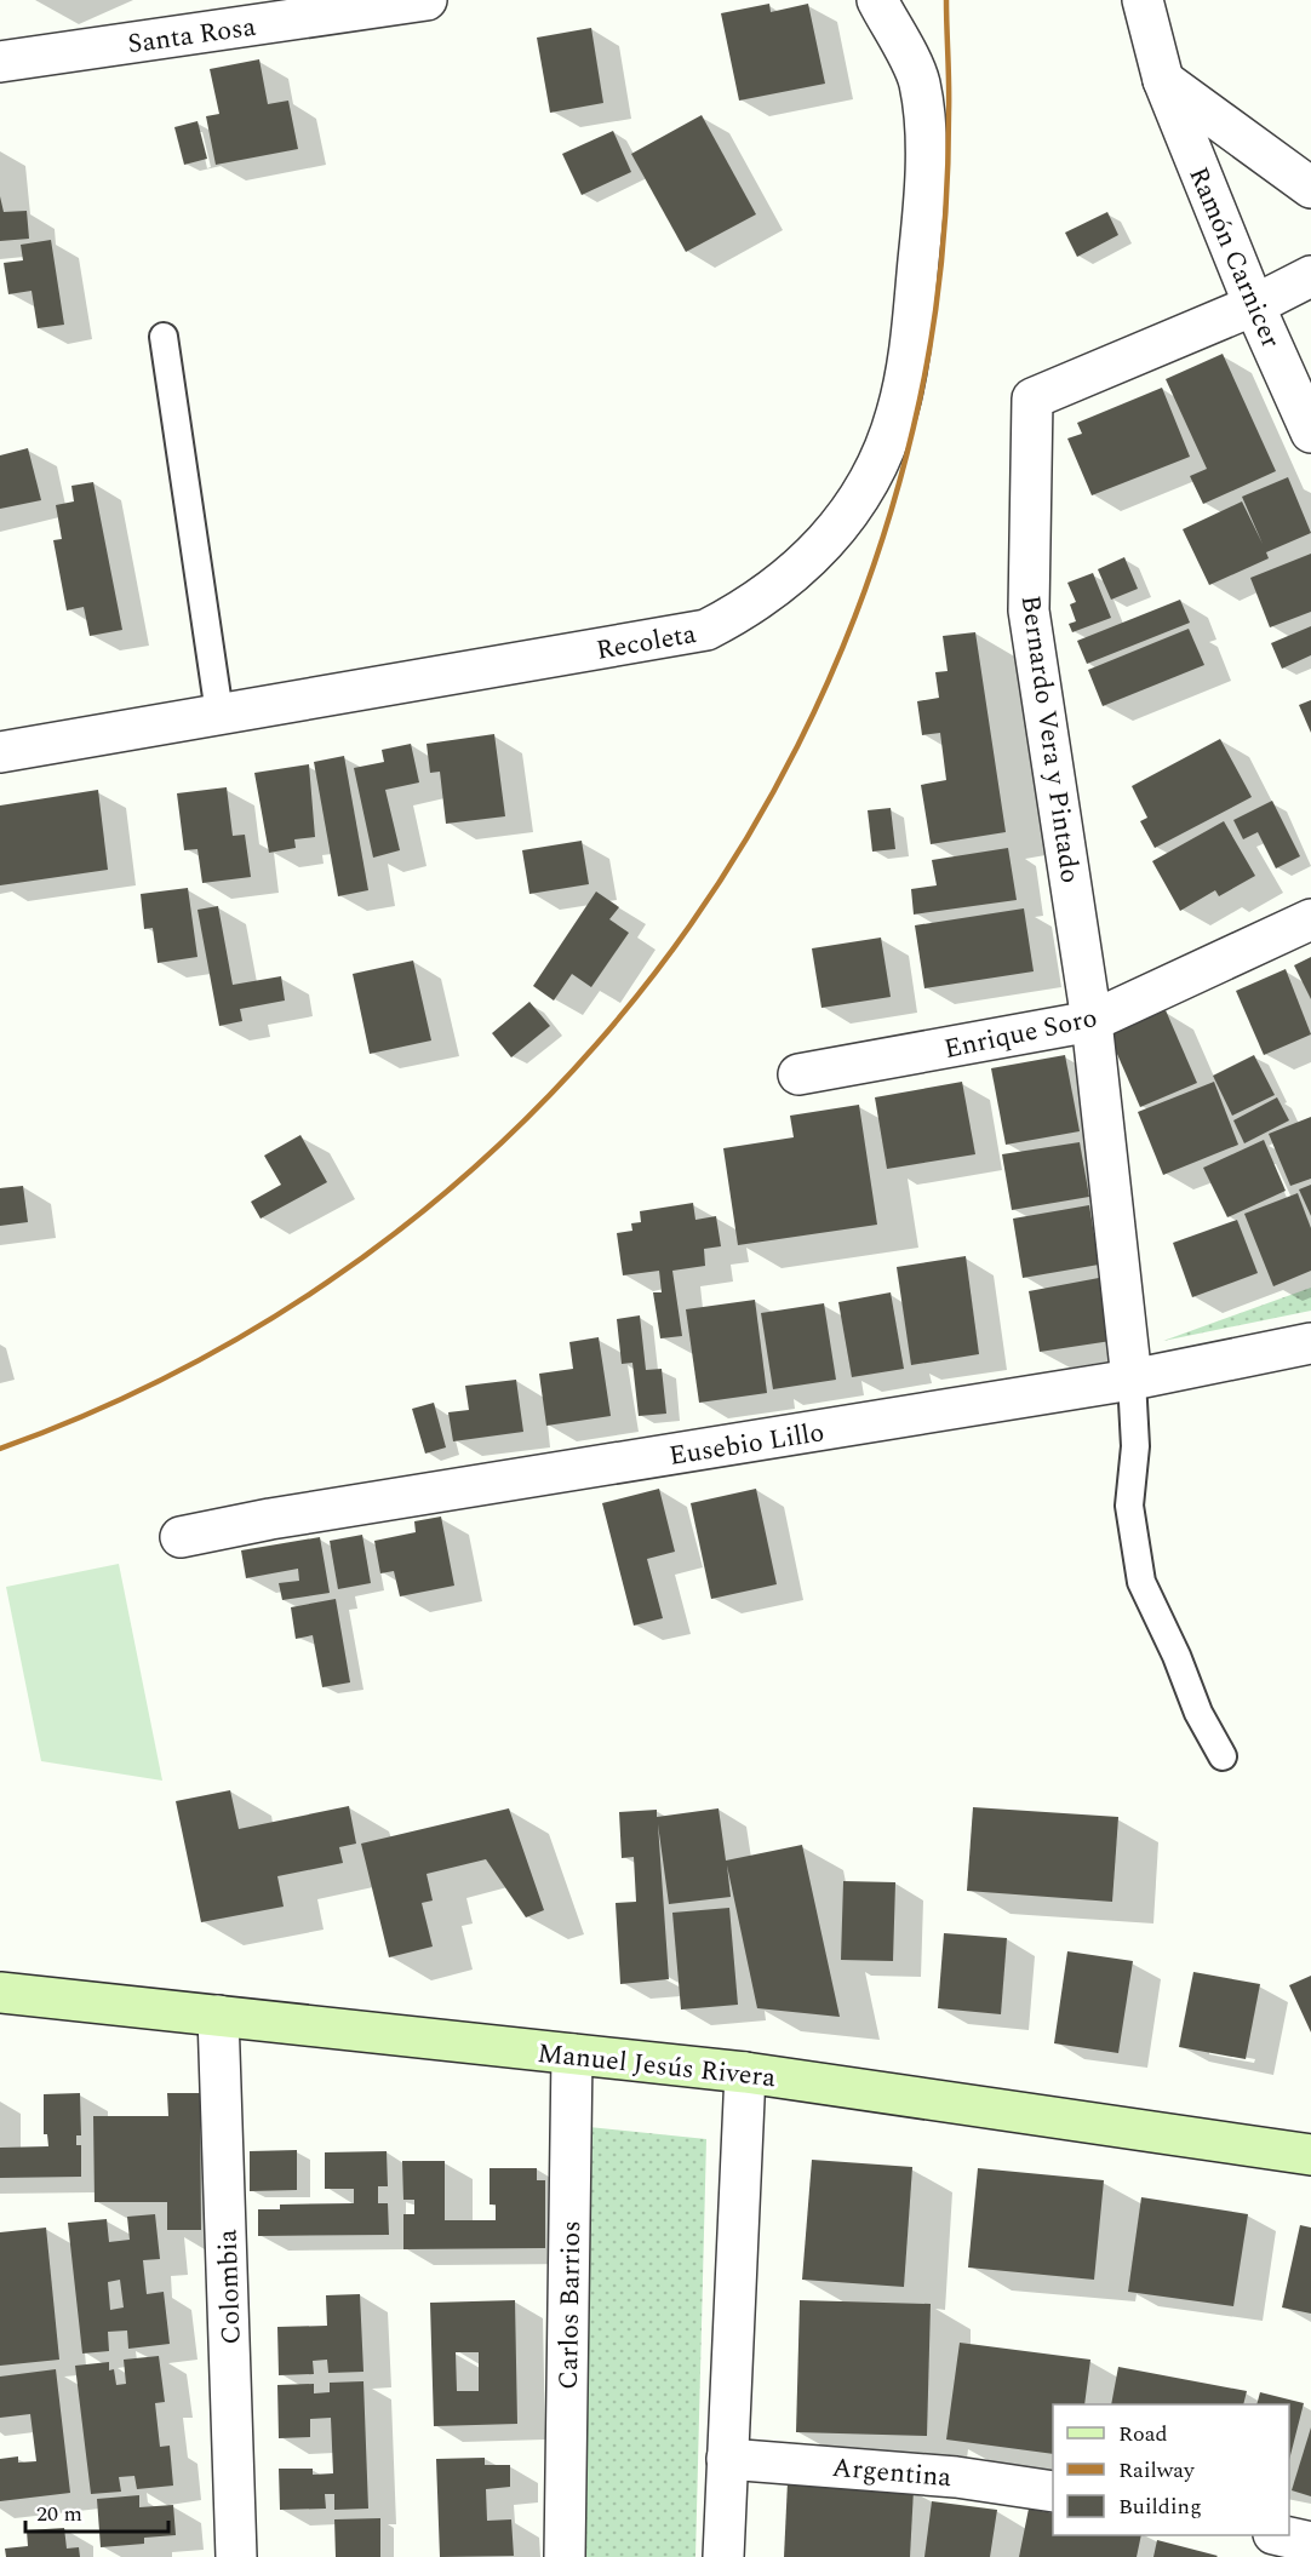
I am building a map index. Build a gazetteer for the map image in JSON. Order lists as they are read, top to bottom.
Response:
{
  "streets": {
    "street": [
      "Santa Rosa",
      "Ramón Carnicer",
      "Recoleta",
      "Bernardo Vera y Pintado",
      "Enrique Soro",
      "Eusebio Lillo",
      "Manuel Jesús Rivera",
      "Colombia",
      "Carlos Barrios",
      "Argentina"
    ]
  },
  "crossings": [
    ["Ramón Carnicer", "Bernardo Vera y Pintado"],
    ["Bernardo Vera y Pintado", "Enrique Soro"],
    ["Bernardo Vera y Pintado", "Eusebio Lillo"],
    ["Manuel Jesús Rivera", "Colombia"],
    ["Manuel Jesús Rivera", "Carlos Barrios"]
  ],
  "legend": ["Road", "Railway", "Building"],
  "scale_bar": "20 m"
}
